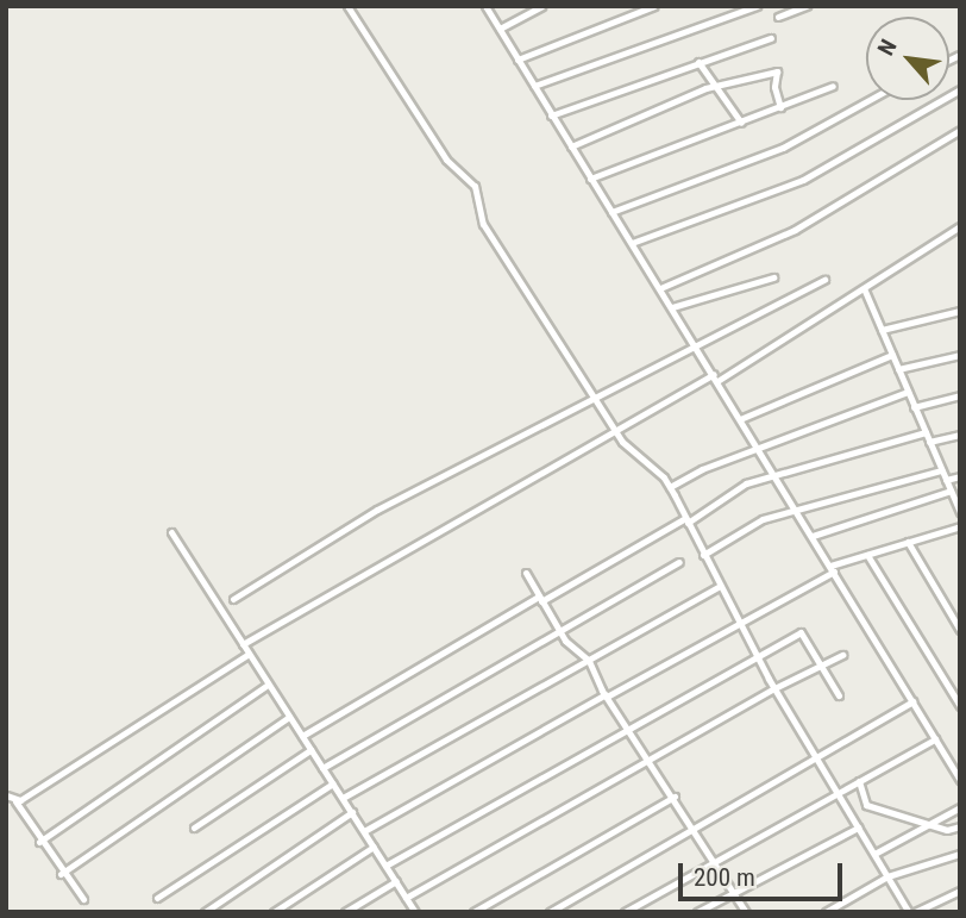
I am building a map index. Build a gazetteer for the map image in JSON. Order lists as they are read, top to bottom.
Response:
{
  "scale_bar": "200 m",
  "north": "top left"
}
